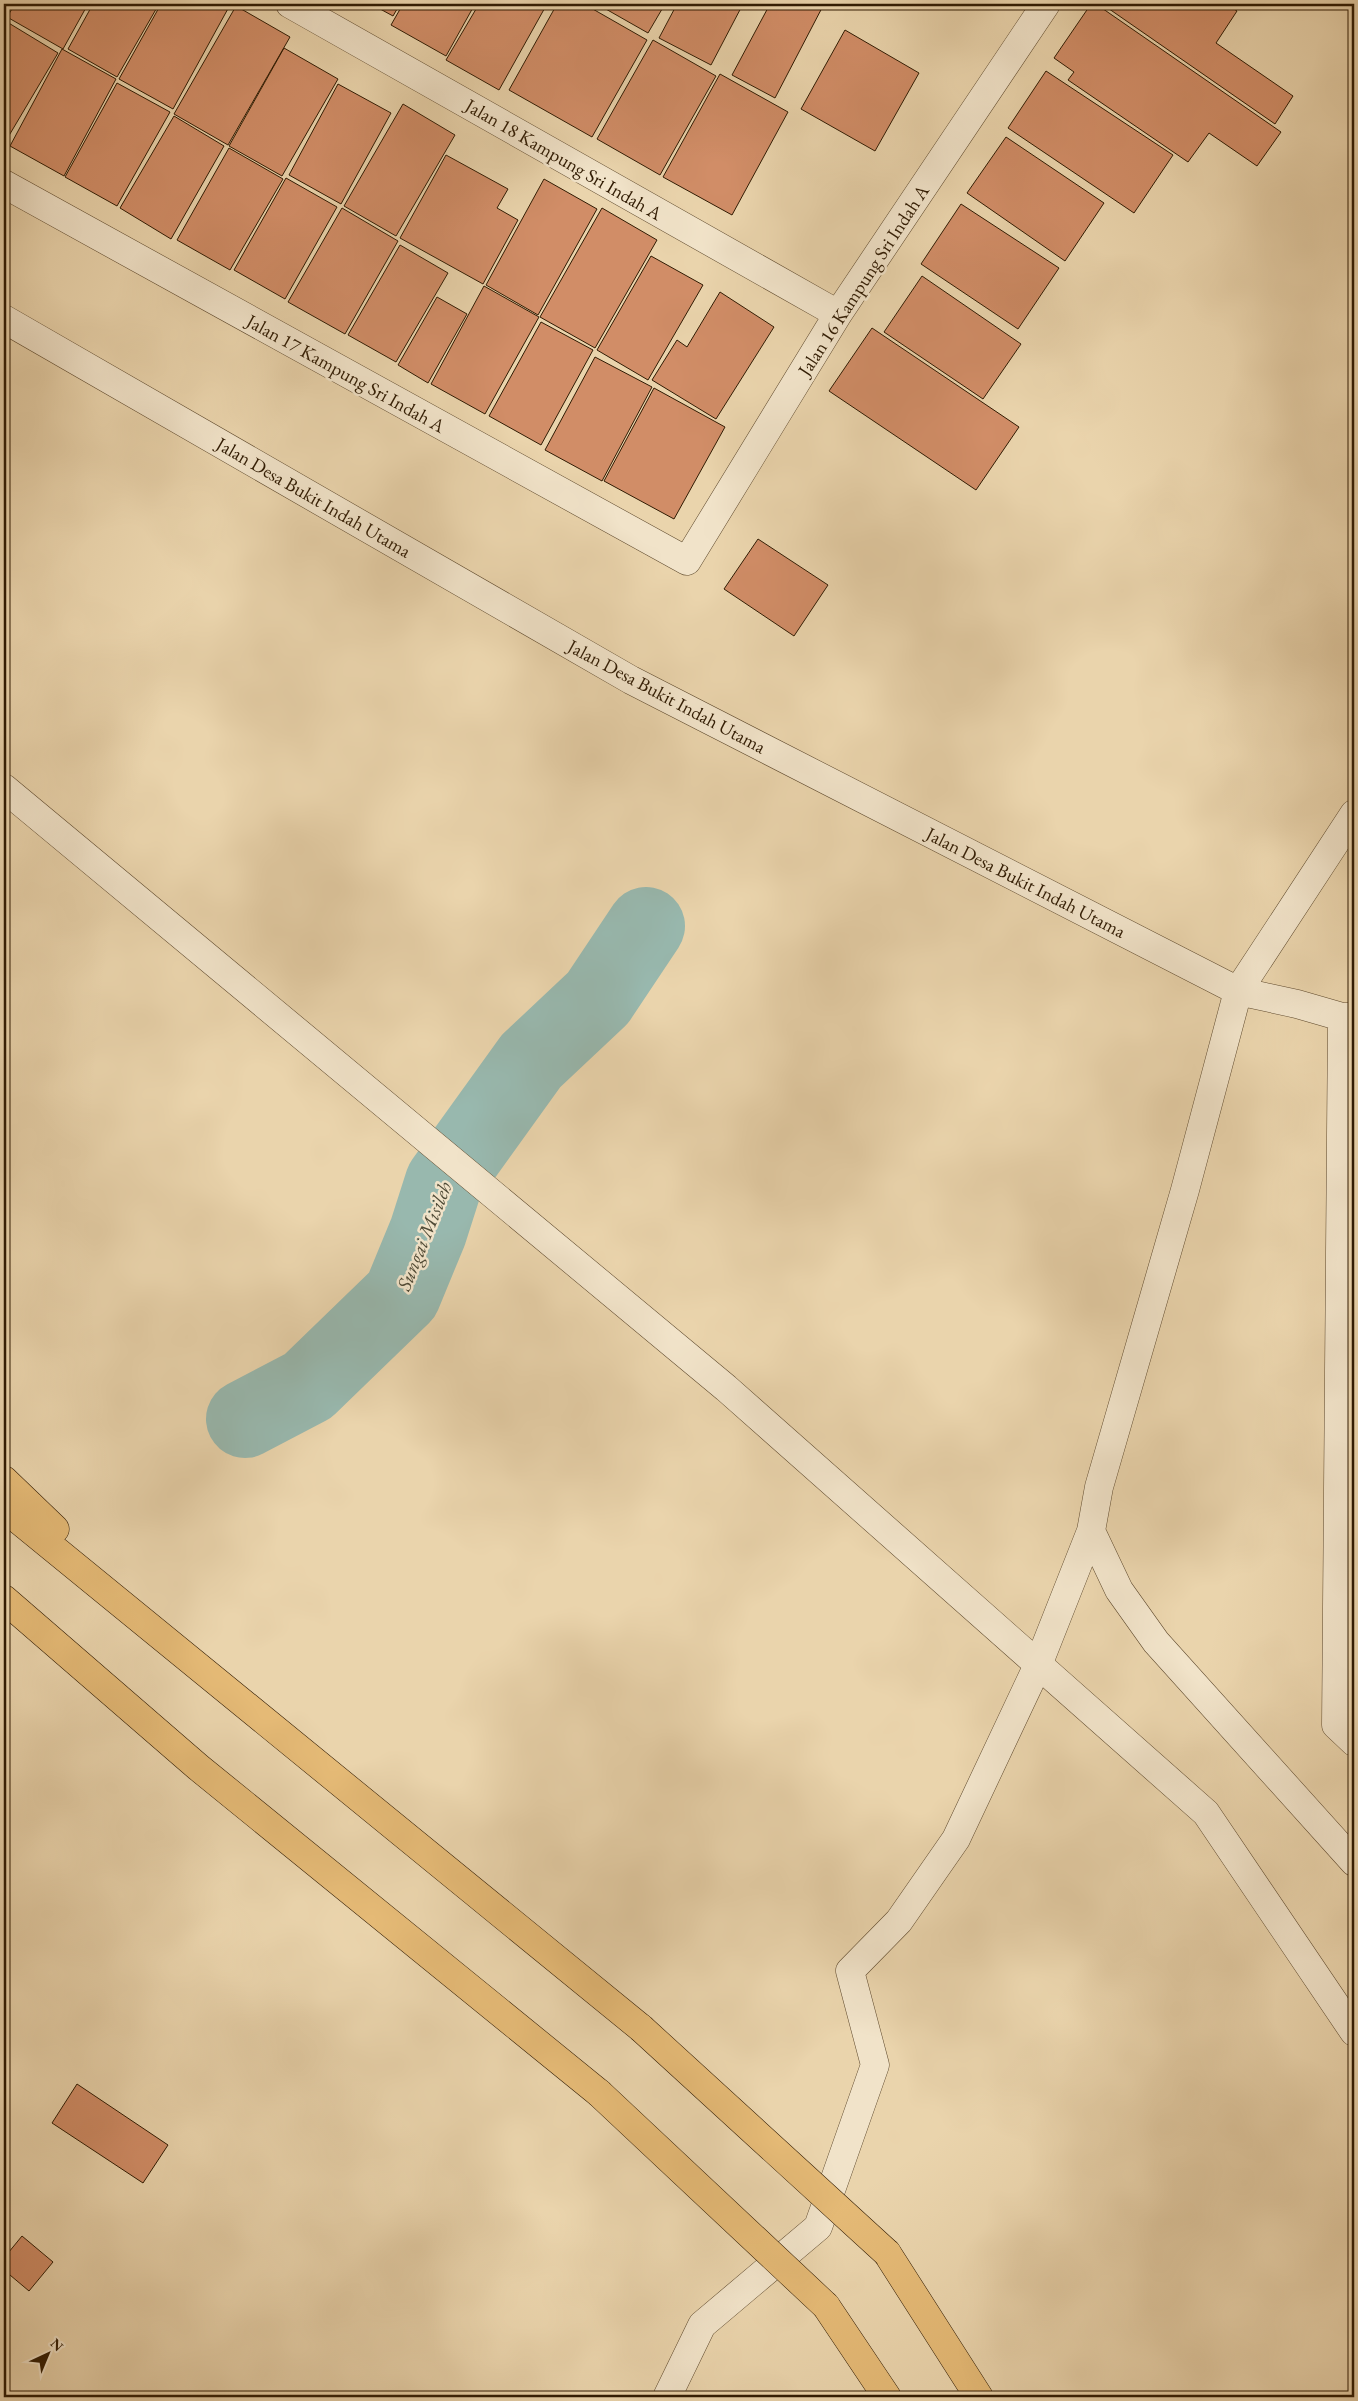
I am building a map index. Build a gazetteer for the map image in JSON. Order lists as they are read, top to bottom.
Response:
{
  "streets": {
    "street": [
      "Jalan 18 Kampung Sri Indah A",
      "Jalan 16 Kampung Sri Indah A",
      "Jalan 17 Kampung Sri Indah A",
      "Jalan Desa Bukit Indah Utama"
    ]
  },
  "crossings": [
    ["Jalan 18 Kampung Sri Indah A", "Jalan 16 Kampung Sri Indah A"],
    ["Jalan 16 Kampung Sri Indah A", "Jalan 17 Kampung Sri Indah A"]
  ],
  "water": ["Sungai Misileh"],
  "north": "top right"
}
